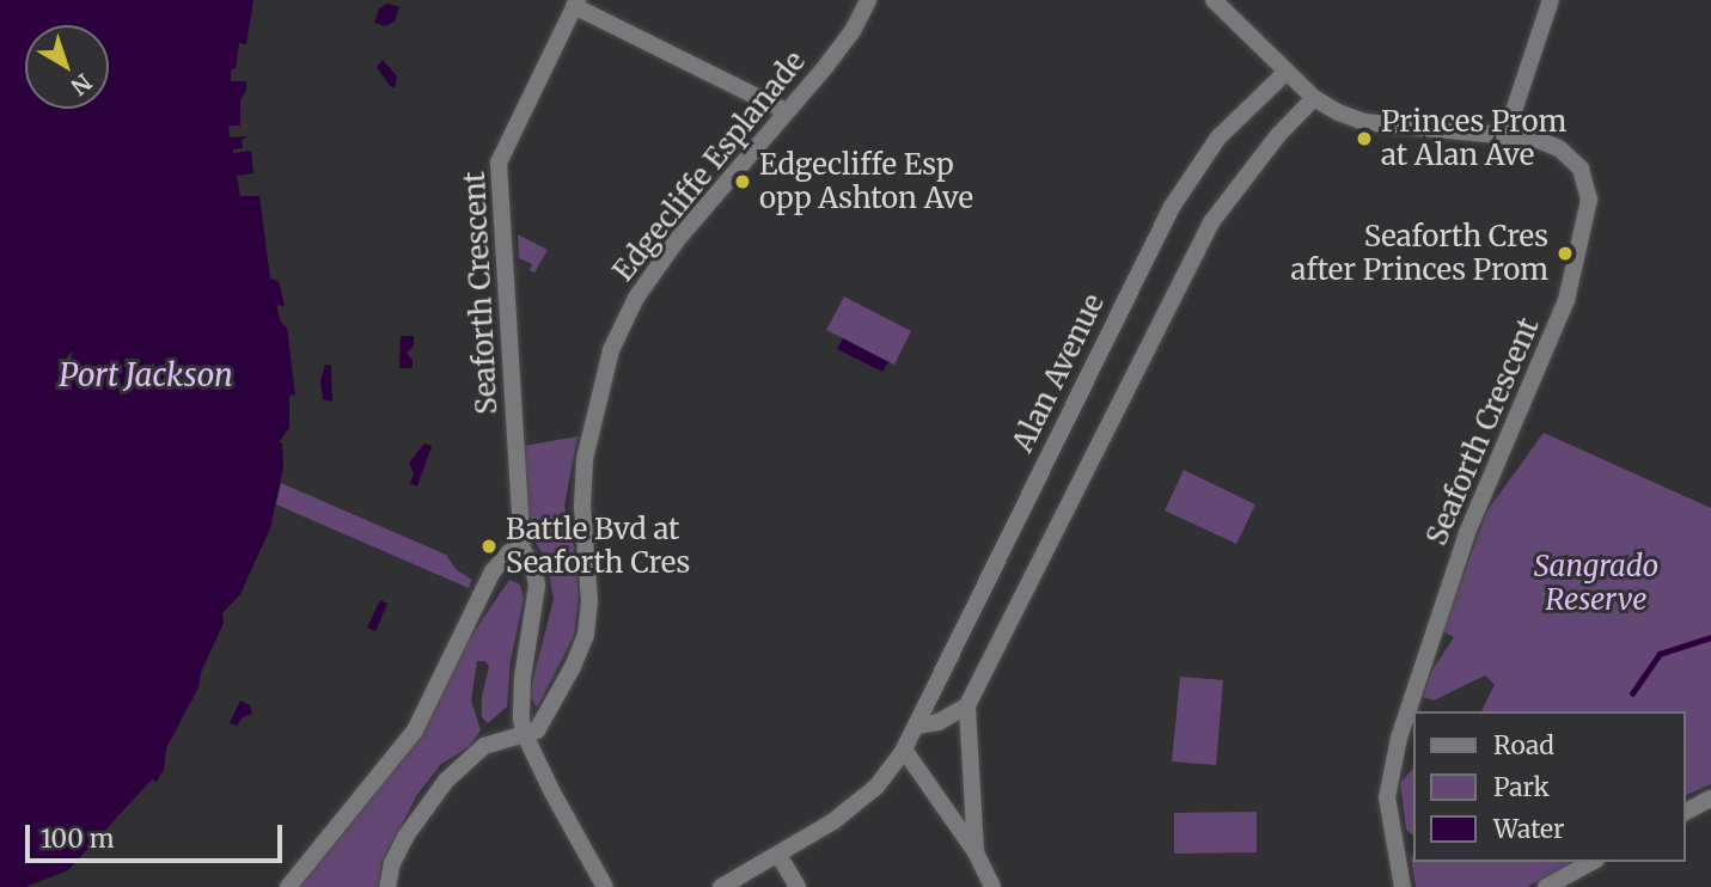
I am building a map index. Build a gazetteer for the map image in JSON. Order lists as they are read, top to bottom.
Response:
{
  "streets": {
    "street": ["Edgecliffe Esplanade", "Seaforth Crescent", "Alan Avenue"]
  },
  "crossings": [
    ["Edgecliffe Esplanade", "Seaforth Crescent"],
    ["Seaforth Crescent", "Alan Avenue"]
  ],
  "water": ["Port Jackson"],
  "parks": ["Sangrado Reserve"],
  "places": [
    "Princes Prom at Alan Ave",
    "Edgecliffe Esp opp Ashton Ave",
    "Seaforth Cres after Princes Prom",
    "Battle Bvd at Seaforth Cres"
  ],
  "legend": ["Road", "Park", "Water"],
  "scale_bar": "100 m",
  "north": "bottom right"
}
